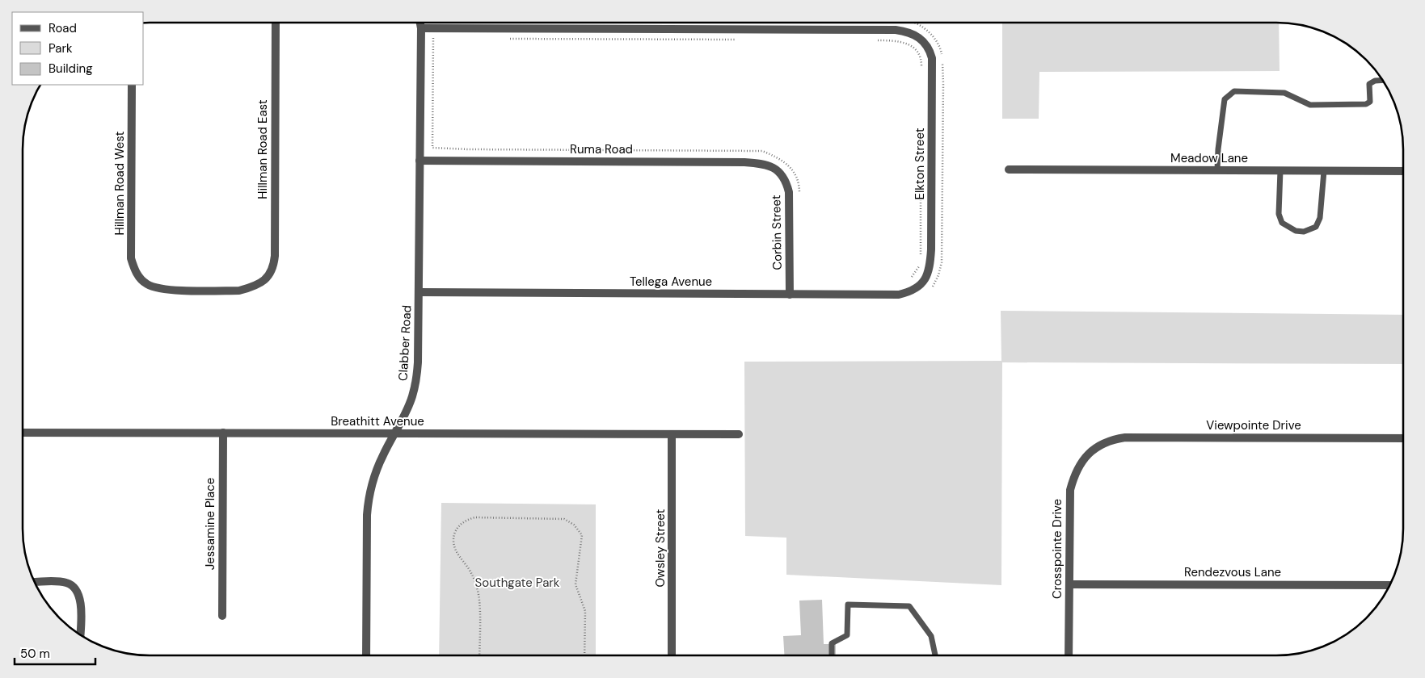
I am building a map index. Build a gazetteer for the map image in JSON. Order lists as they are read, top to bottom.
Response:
{
  "streets": {
    "street": [
      "Hillman Road East",
      "Ruma Road",
      "Meadow Lane",
      "Elkton Street",
      "Hillman Road West",
      "Corbin Street",
      "Tellega Avenue",
      "Clabber Road",
      "Breathitt Avenue",
      "Viewpointe Drive",
      "Jessamine Place",
      "Owsley Street",
      "Crosspointe Drive",
      "Rendezvous Lane"
    ]
  },
  "crossings": [
    ["Hillman Road East", "Hillman Road West"],
    ["Ruma Road", "Corbin Street"],
    ["Ruma Road", "Clabber Road"],
    ["Elkton Street", "Tellega Avenue"],
    ["Elkton Street", "Clabber Road"],
    ["Corbin Street", "Tellega Avenue"],
    ["Tellega Avenue", "Clabber Road"],
    ["Clabber Road", "Breathitt Avenue"],
    ["Breathitt Avenue", "Jessamine Place"],
    ["Breathitt Avenue", "Owsley Street"],
    ["Viewpointe Drive", "Crosspointe Drive"],
    ["Crosspointe Drive", "Rendezvous Lane"]
  ],
  "parks": ["Southgate Park"],
  "legend": ["Road", "Park", "Building"],
  "scale_bar": "50 m"
}
